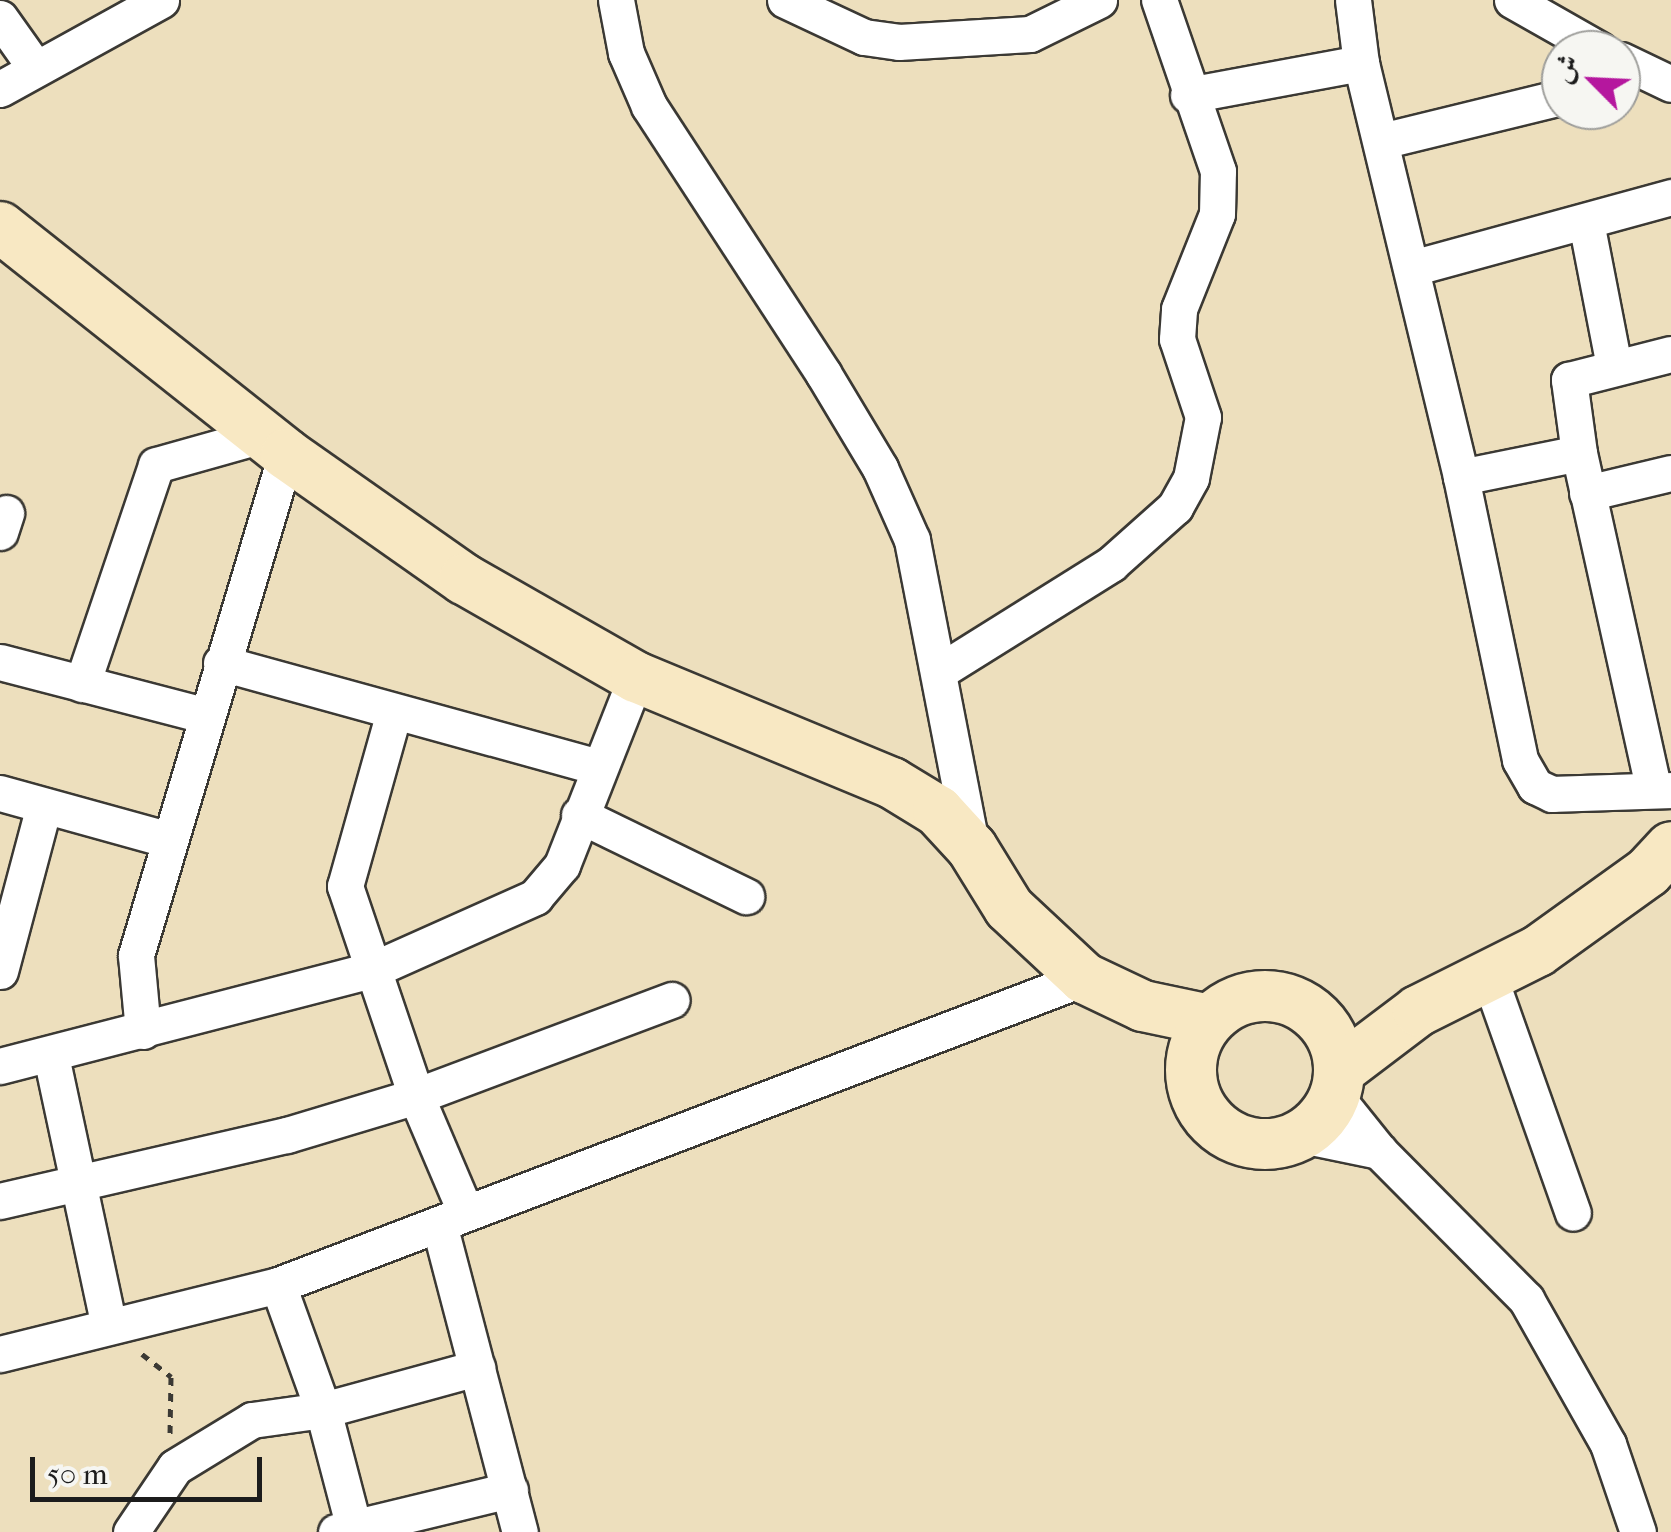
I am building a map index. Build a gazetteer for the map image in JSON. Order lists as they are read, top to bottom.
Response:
{
  "scale_bar": "50 m",
  "north": "top left"
}
